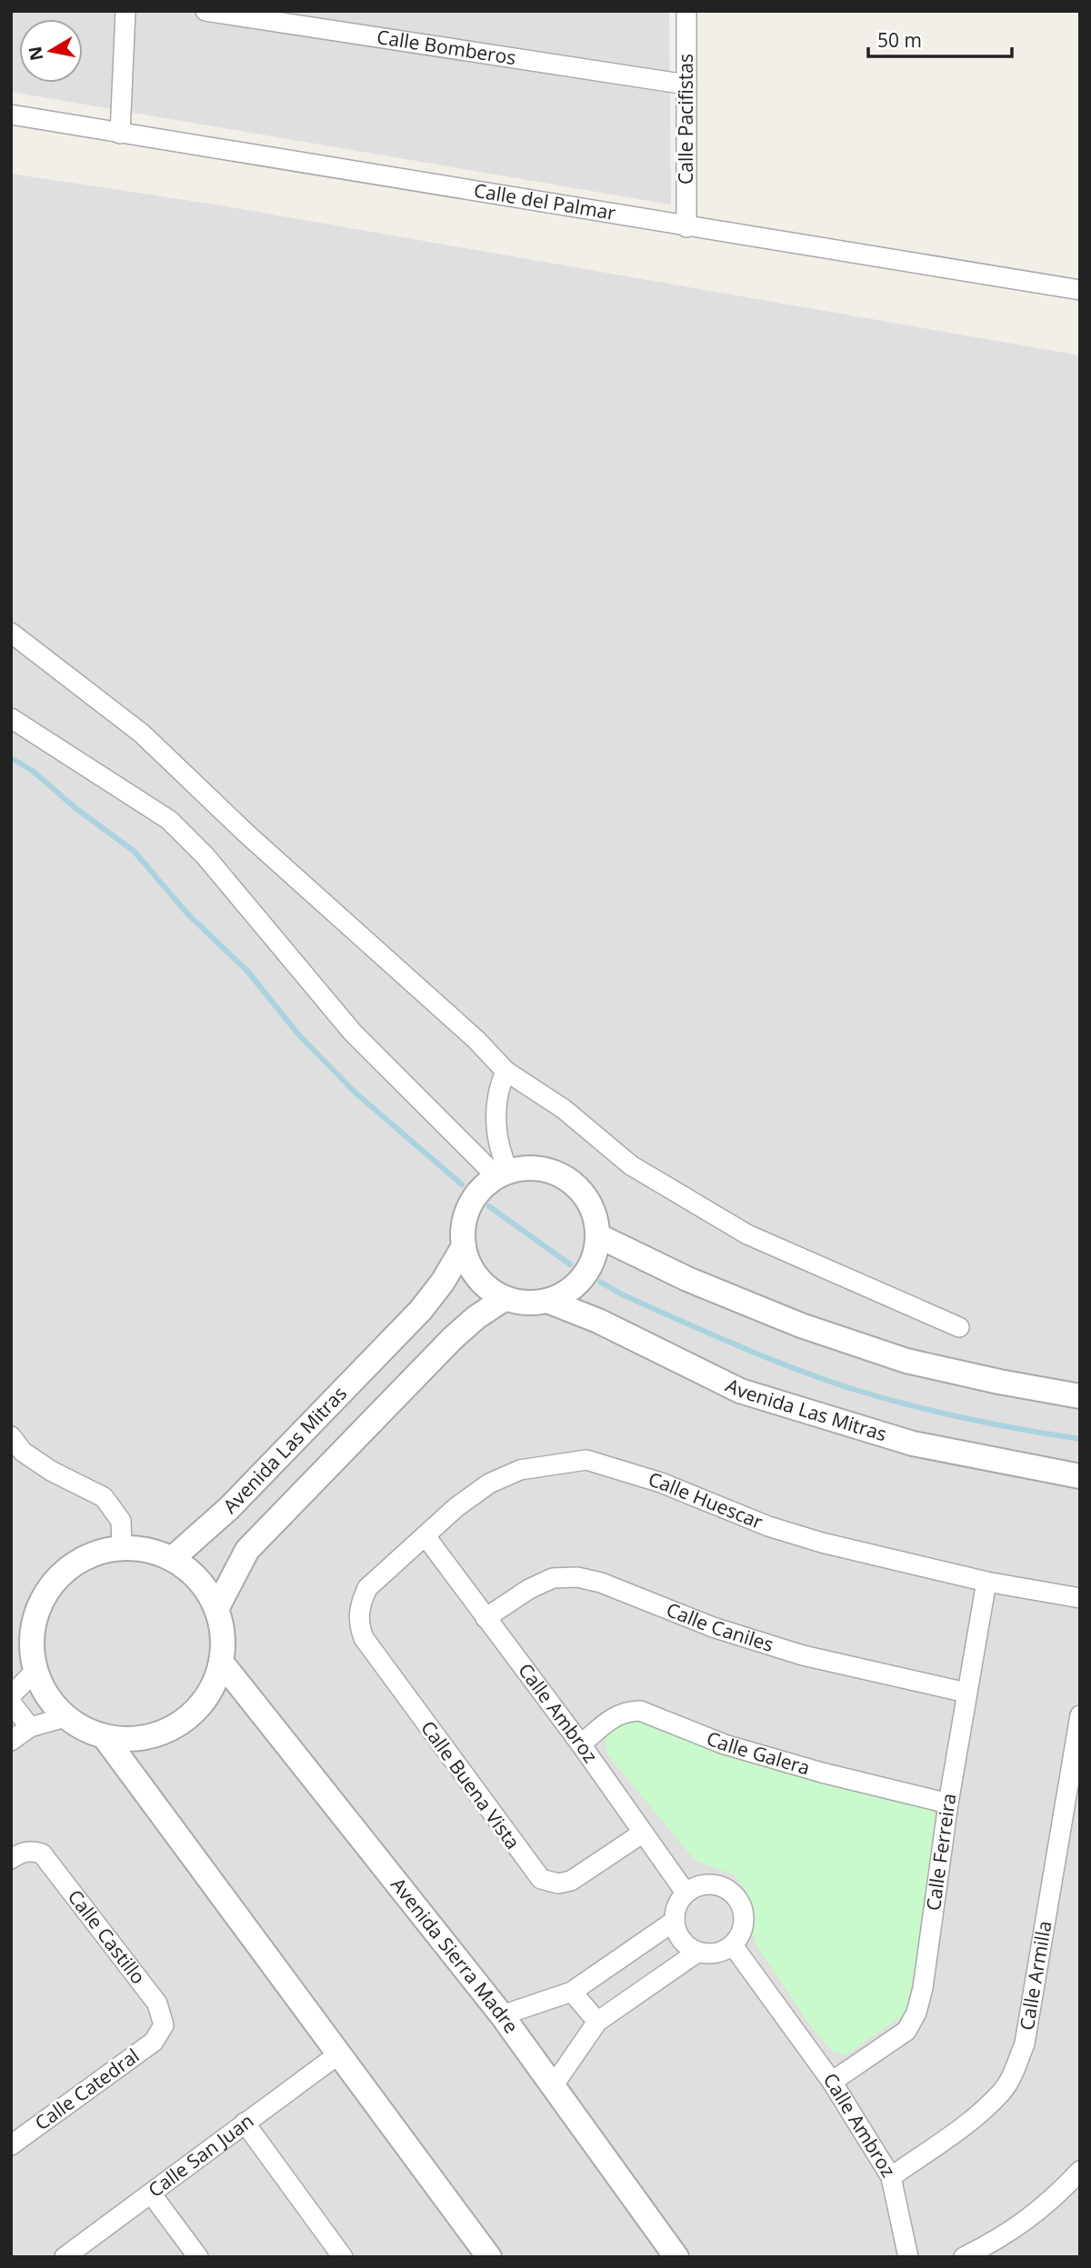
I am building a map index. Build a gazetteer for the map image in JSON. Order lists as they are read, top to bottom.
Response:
{
  "streets": {
    "street": [
      "Calle Bomberos",
      "Calle Pacifistas",
      "Calle del Palmar",
      "Avenida Las Mitras",
      "Calle Huescar",
      "Calle Caniles",
      "Calle Ambroz",
      "Calle Galera",
      "Calle Buena Vista",
      "Calle Ferreira",
      "Calle Castillo",
      "Avenida Sierra Madre",
      "Calle Armilla",
      "Calle Catedral",
      "Calle San Juan"
    ]
  },
  "crossings": [
    ["Calle Bomberos", "Calle Pacifistas"],
    ["Calle Pacifistas", "Calle del Palmar"],
    ["Avenida Las Mitras", "Avenida Sierra Madre"],
    ["Calle Huescar", "Calle Ambroz"],
    ["Calle Huescar", "Calle Buena Vista"],
    ["Calle Huescar", "Calle Ferreira"],
    ["Calle Caniles", "Calle Ambroz"],
    ["Calle Caniles", "Calle Ferreira"],
    ["Calle Ambroz", "Calle Galera"],
    ["Calle Ambroz", "Calle Buena Vista"],
    ["Calle Ambroz", "Calle Ferreira"],
    ["Calle Ambroz", "Calle Armilla"],
    ["Calle Galera", "Calle Ferreira"],
    ["Calle Castillo", "Calle Catedral"]
  ],
  "scale_bar": "50 m",
  "north": "left"
}
